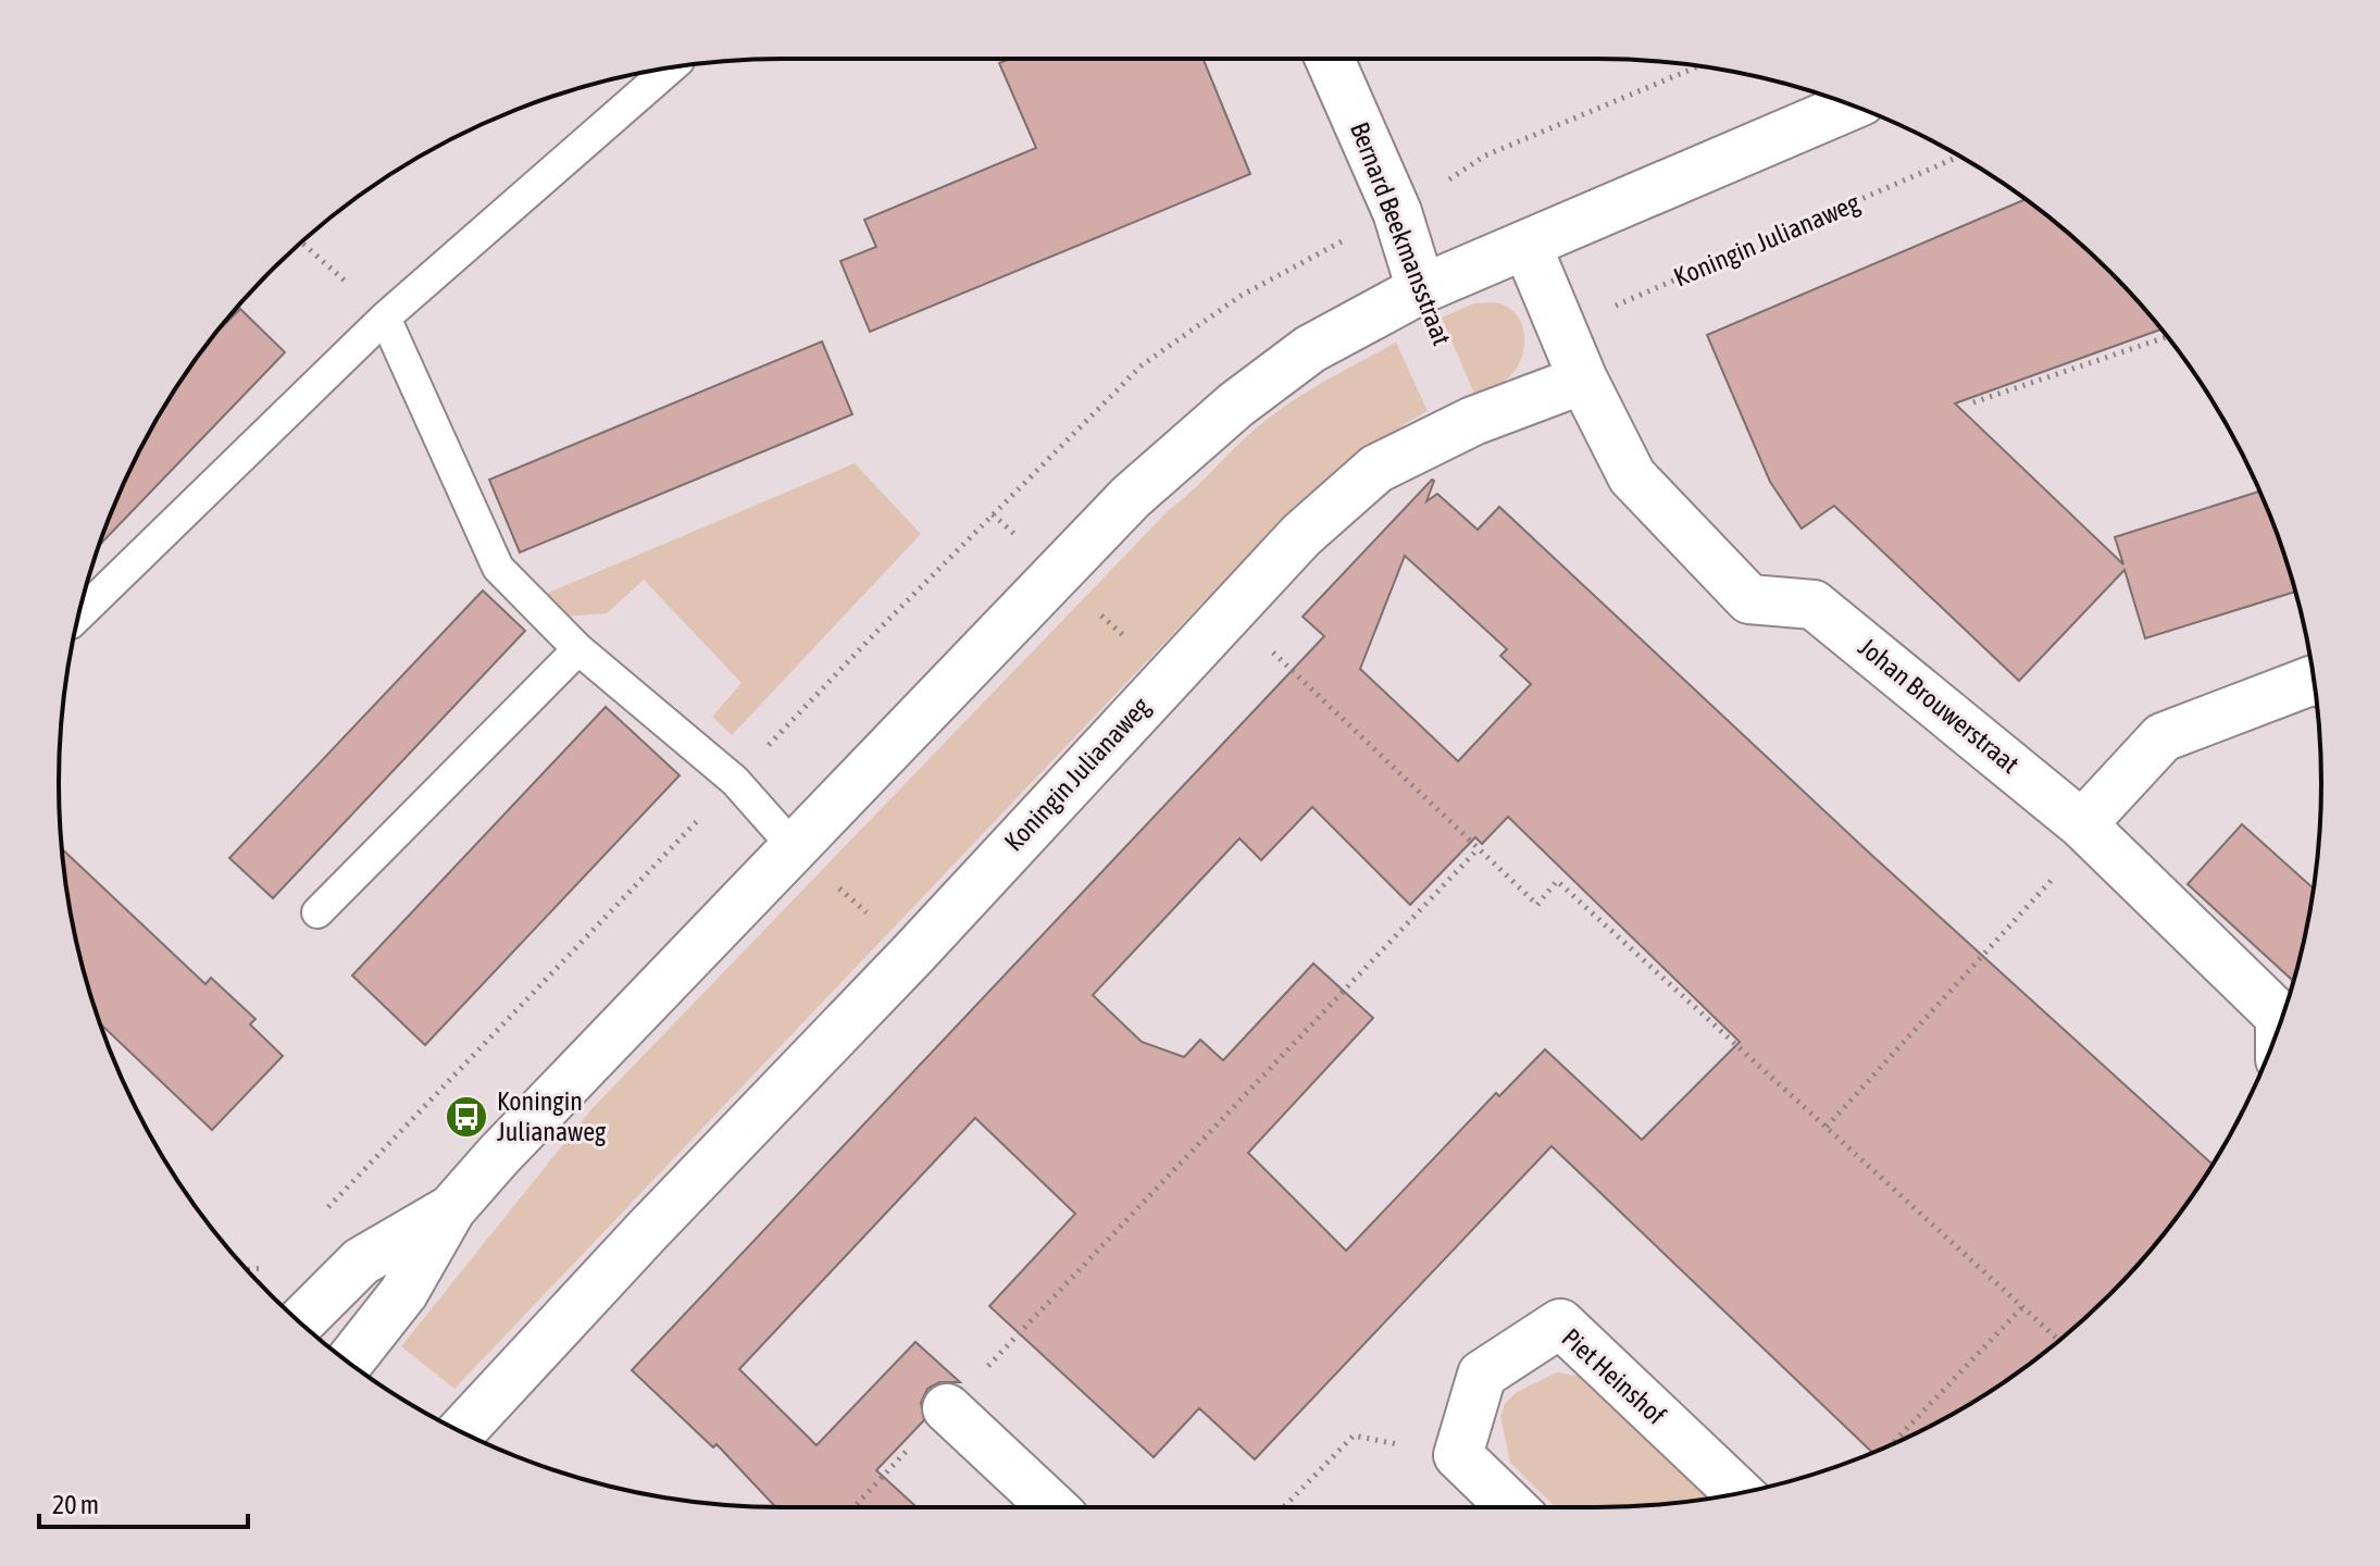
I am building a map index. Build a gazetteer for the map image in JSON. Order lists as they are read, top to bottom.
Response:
{
  "streets": {
    "street": [
      "Bernard Beekmansstraat",
      "Koningin Julianaweg",
      "Johan Brouwerstraat",
      "Piet Heinshof"
    ]
  },
  "crossings": [
    ["Koningin Julianaweg", "Johan Brouwerstraat"]
  ],
  "places": {
    "bus stop": ["Koningin Julianaweg"]
  },
  "scale_bar": "20 m"
}
